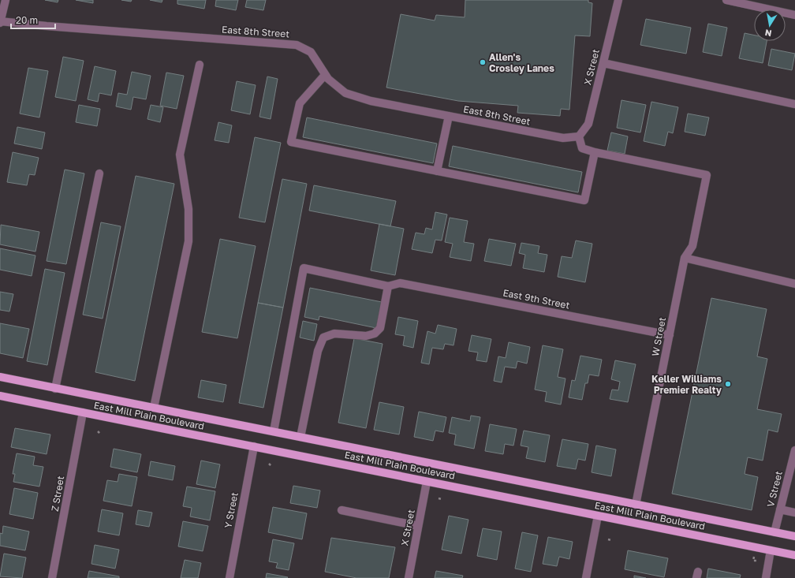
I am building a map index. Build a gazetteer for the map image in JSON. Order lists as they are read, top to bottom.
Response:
{
  "streets": {
    "main road": ["East Mill Plain Boulevard"],
    "street": [
      "East 8th Street",
      "X Street",
      "East 9th Street",
      "W Street",
      "V Street",
      "Z Street",
      "Y Street"
    ]
  },
  "crossings": [
    ["East 8th Street", "X Street"],
    ["X Street", "East Mill Plain Boulevard"],
    ["East 9th Street", "W Street"],
    ["W Street", "East Mill Plain Boulevard"],
    ["East Mill Plain Boulevard", "V Street"],
    ["East Mill Plain Boulevard", "Z Street"],
    ["East Mill Plain Boulevard", "Y Street"]
  ],
  "places": ["Allen's Crosley Lanes", "Keller Williams Premier Realty"],
  "scale_bar": "20 m",
  "north": "bottom"
}
